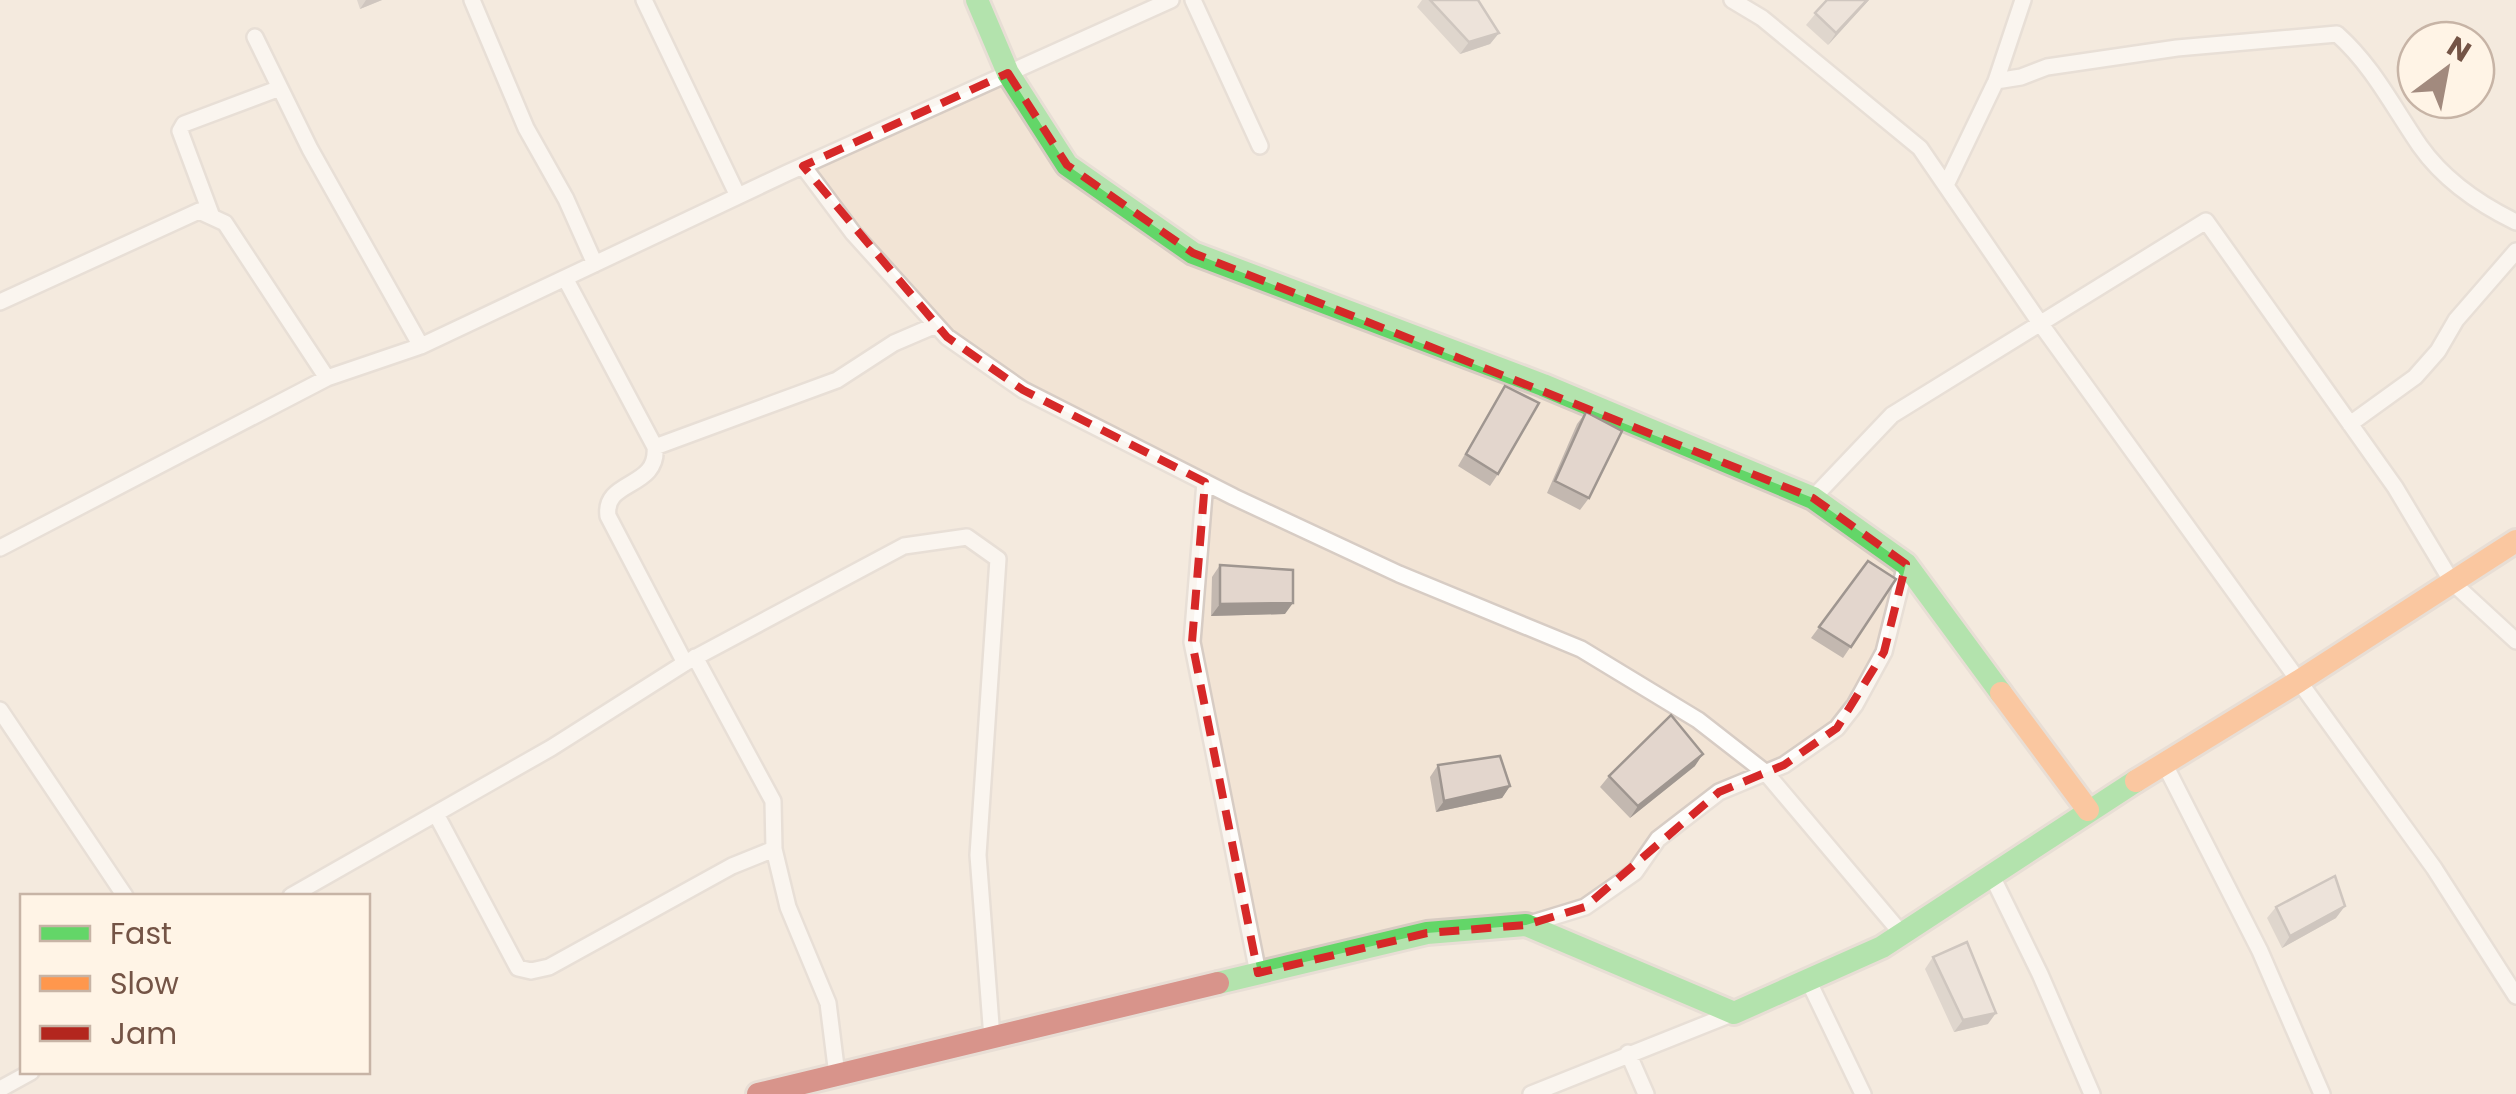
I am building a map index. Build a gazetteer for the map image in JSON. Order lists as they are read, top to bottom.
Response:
{
  "legend": ["Fast", "Slow", "Jam"],
  "north": "top right"
}
